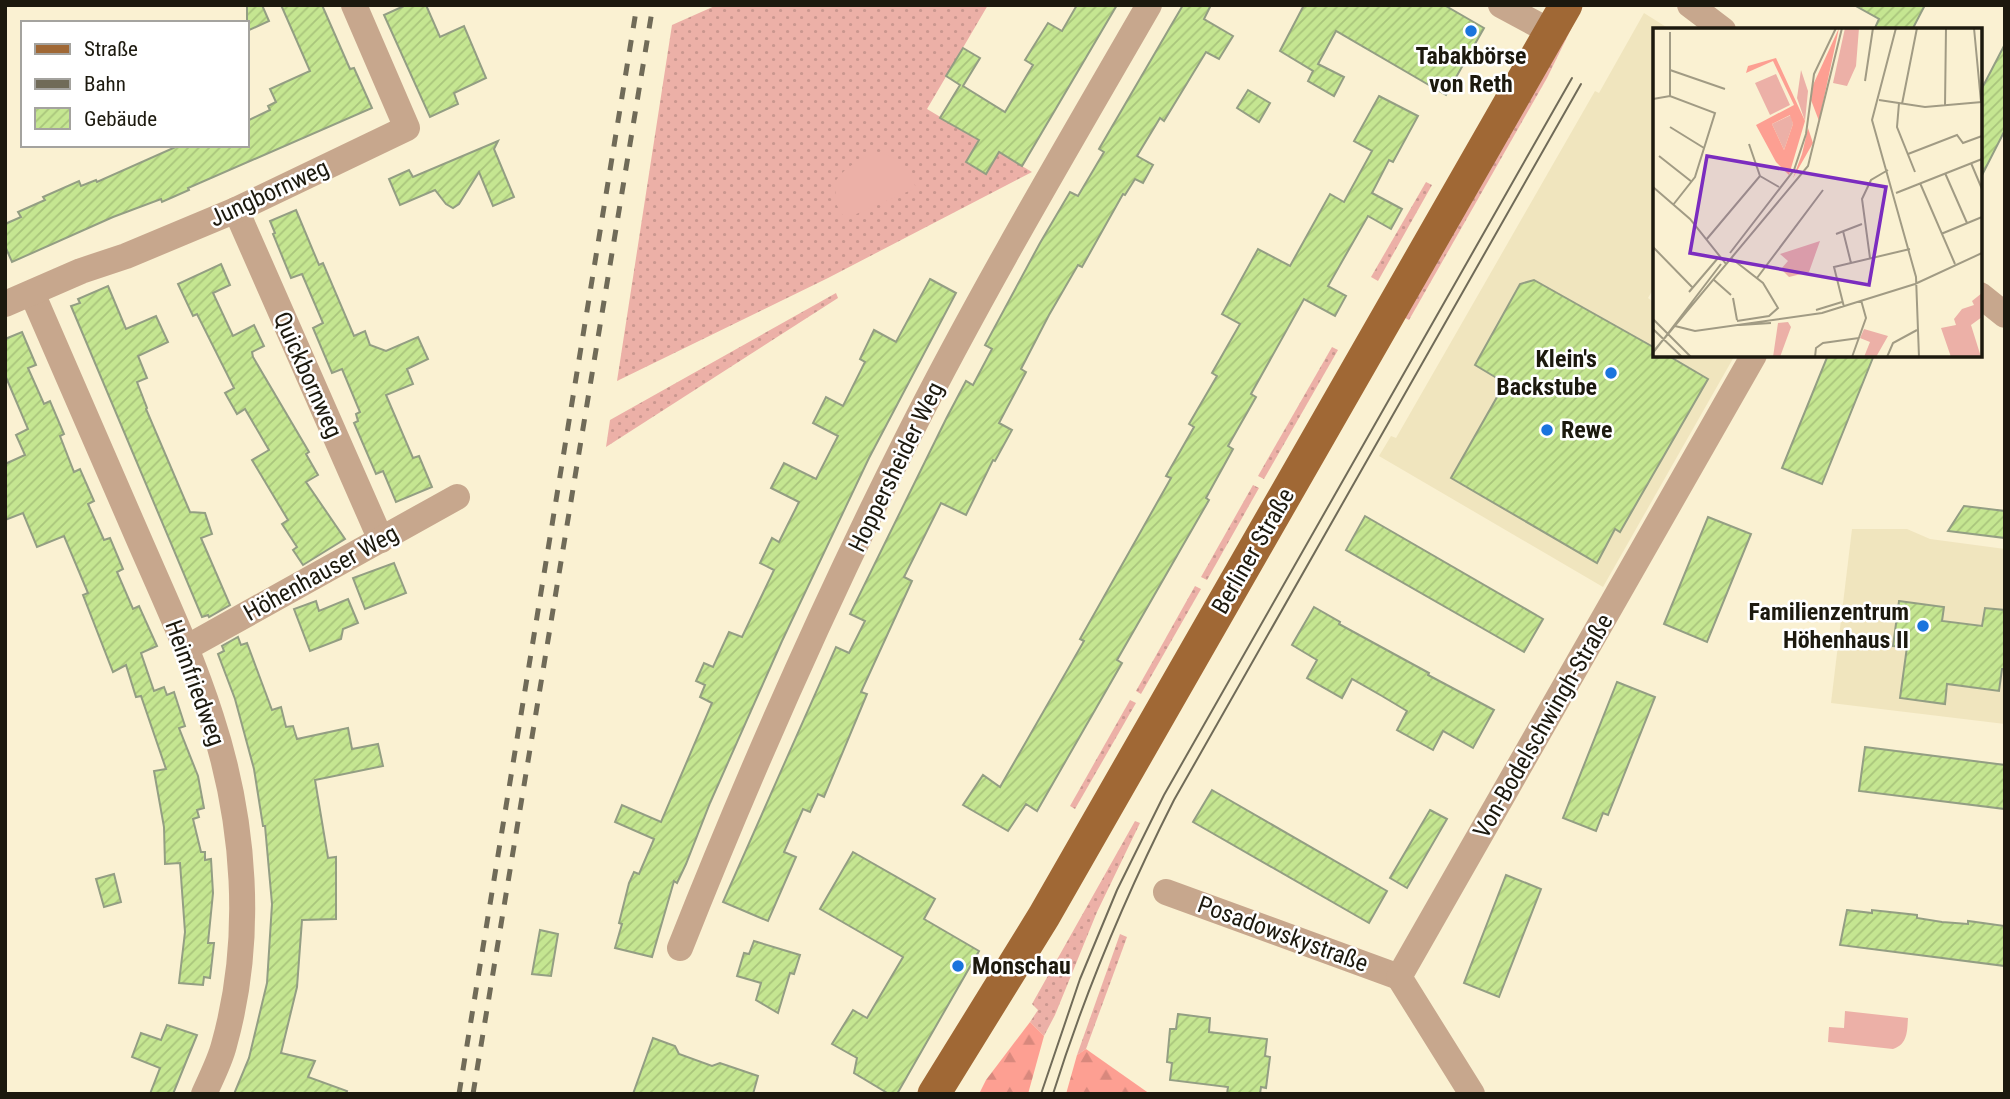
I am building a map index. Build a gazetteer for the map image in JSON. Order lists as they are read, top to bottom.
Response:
{
  "streets": {
    "main road": ["Berliner Straße"],
    "street": [
      "Jungbornweg",
      "Quickbornweg",
      "Hoppersheider Weg",
      "Höhenhauser Weg",
      "Heimfriedweg",
      "Von-Bodelschwingh-Straße",
      "Posadowskystraße"
    ]
  },
  "crossings": [
    ["Jungbornweg", "Quickbornweg"],
    ["Jungbornweg", "Heimfriedweg"],
    ["Quickbornweg", "Höhenhauser Weg"],
    ["Höhenhauser Weg", "Heimfriedweg"],
    ["Von-Bodelschwingh-Straße", "Posadowskystraße"]
  ],
  "places": [
    "Tabakbörse von Reth",
    "Klein's Backstube",
    "Rewe",
    "Familienzentrum Höhenhaus II",
    "Monschau"
  ],
  "legend": ["Straße", "Bahn", "Gebäude"]
}
